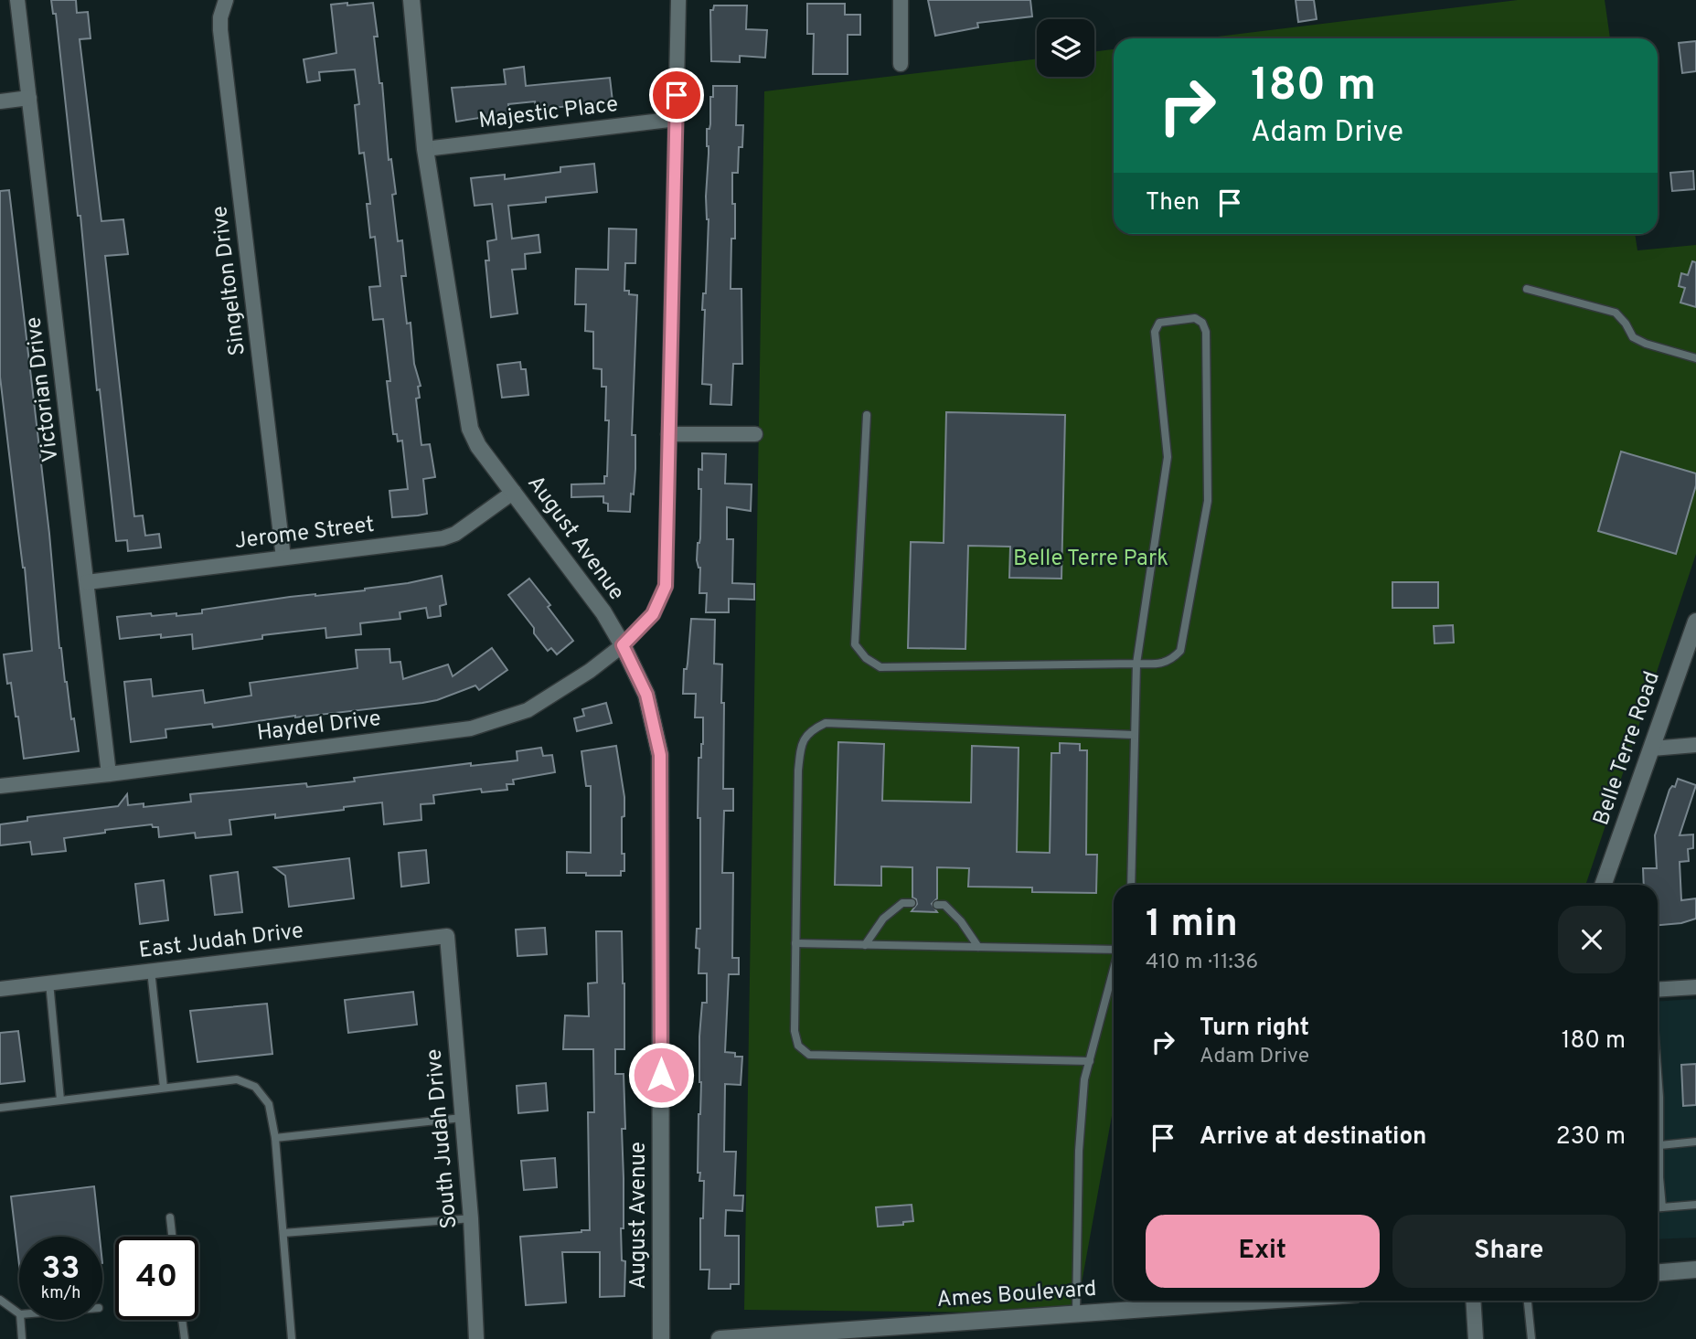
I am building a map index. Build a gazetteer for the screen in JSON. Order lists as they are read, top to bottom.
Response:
{
  "streets": {
    "street": [
      "Majestic Place",
      "Singelton Drive",
      "Victorian Drive",
      "Jerome Street",
      "August Avenue",
      "Haydel Drive",
      "Belle Terre Road",
      "East Judah Drive",
      "South Judah Drive",
      "Ames Boulevard"
    ]
  },
  "crossings": [
    ["Majestic Place", "August Avenue"],
    ["Majestic Place", "Haydel Drive"],
    ["Singelton Drive", "Jerome Street"],
    ["Victorian Drive", "Jerome Street"],
    ["Victorian Drive", "Haydel Drive"],
    ["Jerome Street", "August Avenue"],
    ["August Avenue", "Haydel Drive"],
    ["East Judah Drive", "South Judah Drive"]
  ],
  "parks": ["Belle Terre Park"],
  "page": {
    "turn": ["180 m", "Adam Drive"],
    "then": "Then",
    "heading": ["1 min", "410 m · 11:36"],
    "list": [
      {
        "name": "Turn right",
        "note": "Adam Drive",
        "value": "180 m"
      },
      {
        "name": "Arrive at destination",
        "value": "230 m"
      }
    ],
    "buttons": ["Exit", "Share"],
    "speed": "33 km/h",
    "limit": "40"
  }
}
